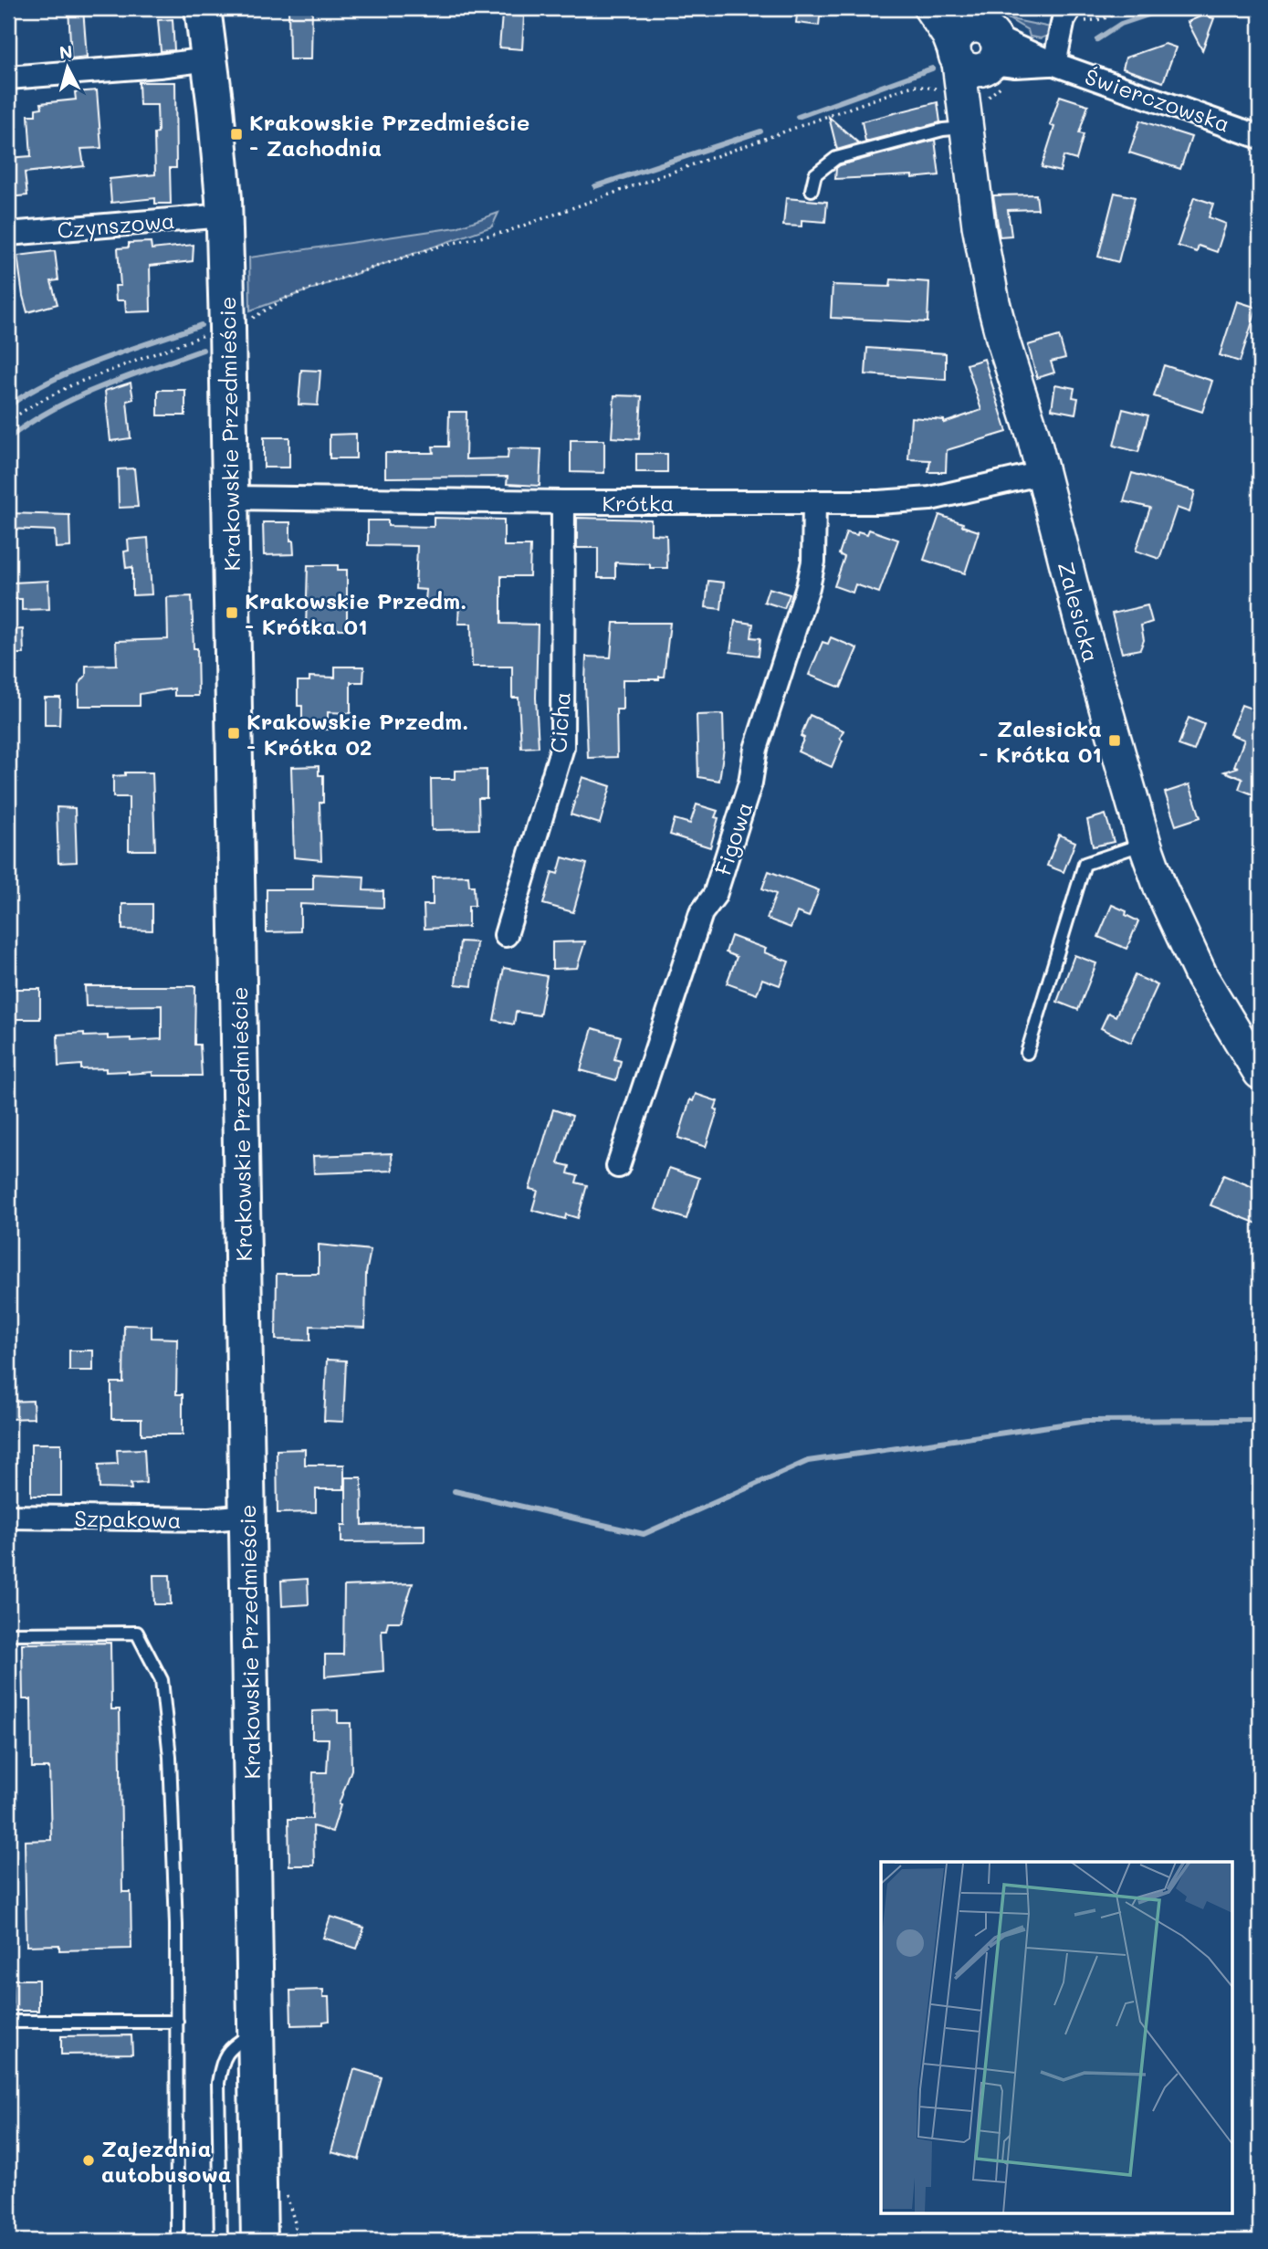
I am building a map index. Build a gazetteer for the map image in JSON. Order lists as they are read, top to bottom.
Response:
{
  "streets": {
    "main road": ["Krakowskie Przedmieście"],
    "street": [
      "Świerczowska",
      "Czynszowa",
      "Krótka",
      "Zalesicka",
      "Cicha",
      "Figowa",
      "Szpakowa"
    ]
  },
  "crossings": [
    ["Świerczowska", "Zalesicka"],
    ["Czynszowa", "Krakowskie Przedmieście"],
    ["Krakowskie Przedmieście", "Krótka"],
    ["Krakowskie Przedmieście", "Szpakowa"],
    ["Krótka", "Zalesicka"],
    ["Krótka", "Cicha"],
    ["Krótka", "Figowa"]
  ],
  "places": {
    "transit": [
      "Krakowskie Przedmieście - Zachodnia",
      "Krakowskie Przedm. - Krótka 01",
      "Krakowskie Przedm. - Krótka 02",
      "Zalesicka - Krótka 01"
    ],
    "other": ["Zajezdnia autobusowa"]
  },
  "north": "top"
}
